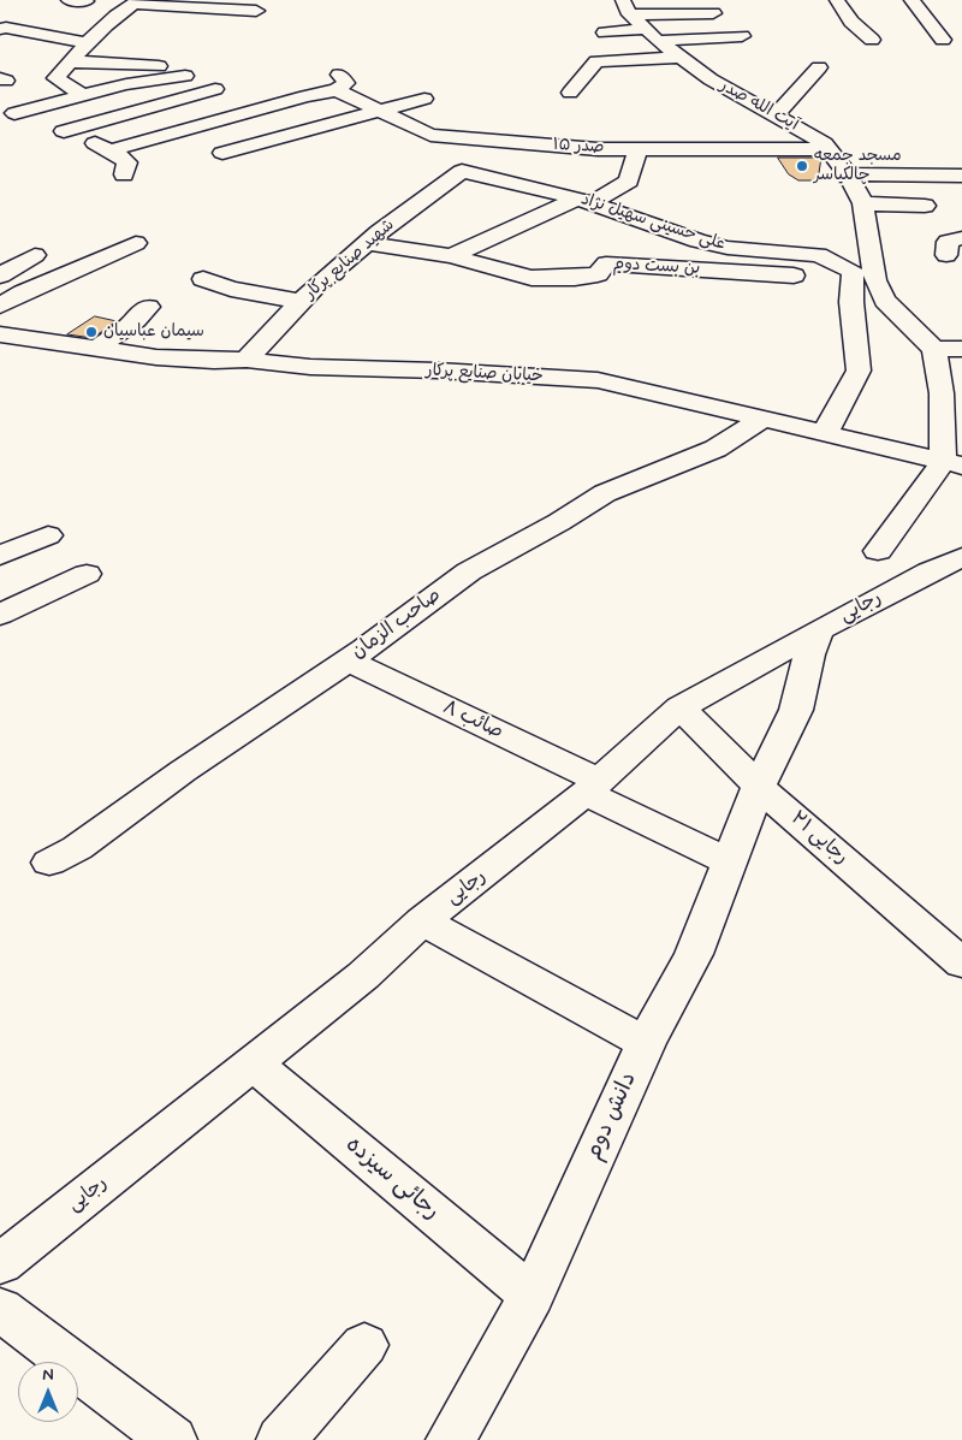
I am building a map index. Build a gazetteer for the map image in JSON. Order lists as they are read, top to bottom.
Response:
{
  "streets": {
    "street": [
      "آیت الله صدر",
      "صدر ۱۵",
      "علی حسینی سهیل نژاد",
      "شهید صنایع پرکار",
      "بن بست دوم",
      "خیابان صنایع پرکار",
      "رجایی",
      "صاحب الزمان",
      "صائب ۸",
      "رجایی ۲۱",
      "دانش دوم",
      "رجائی سیزده"
    ]
  },
  "crossings": [
    ["آیت الله صدر", "صدر ۱۵"],
    ["علی حسینی سهیل نژاد", "شهید صنایع پرکار"],
    ["علی حسینی سهیل نژاد", "خیابان صنایع پرکار"],
    ["شهید صنایع پرکار", "بن بست دوم"],
    ["شهید صنایع پرکار", "خیابان صنایع پرکار"],
    ["خیابان صنایع پرکار", "صاحب الزمان"],
    ["رجایی", "صائب ۸"],
    ["رجایی", "رجایی ۲۱"],
    ["رجایی", "دانش دوم"],
    ["رجایی", "رجائی سیزده"],
    ["صاحب الزمان", "صائب ۸"],
    ["صائب ۸", "دانش دوم"],
    ["رجایی ۲۱", "دانش دوم"],
    ["دانش دوم", "رجائی سیزده"]
  ],
  "places": ["مسجد جمعه چالکیاسر", "سیمان عباسیان"],
  "north": "top"
}
